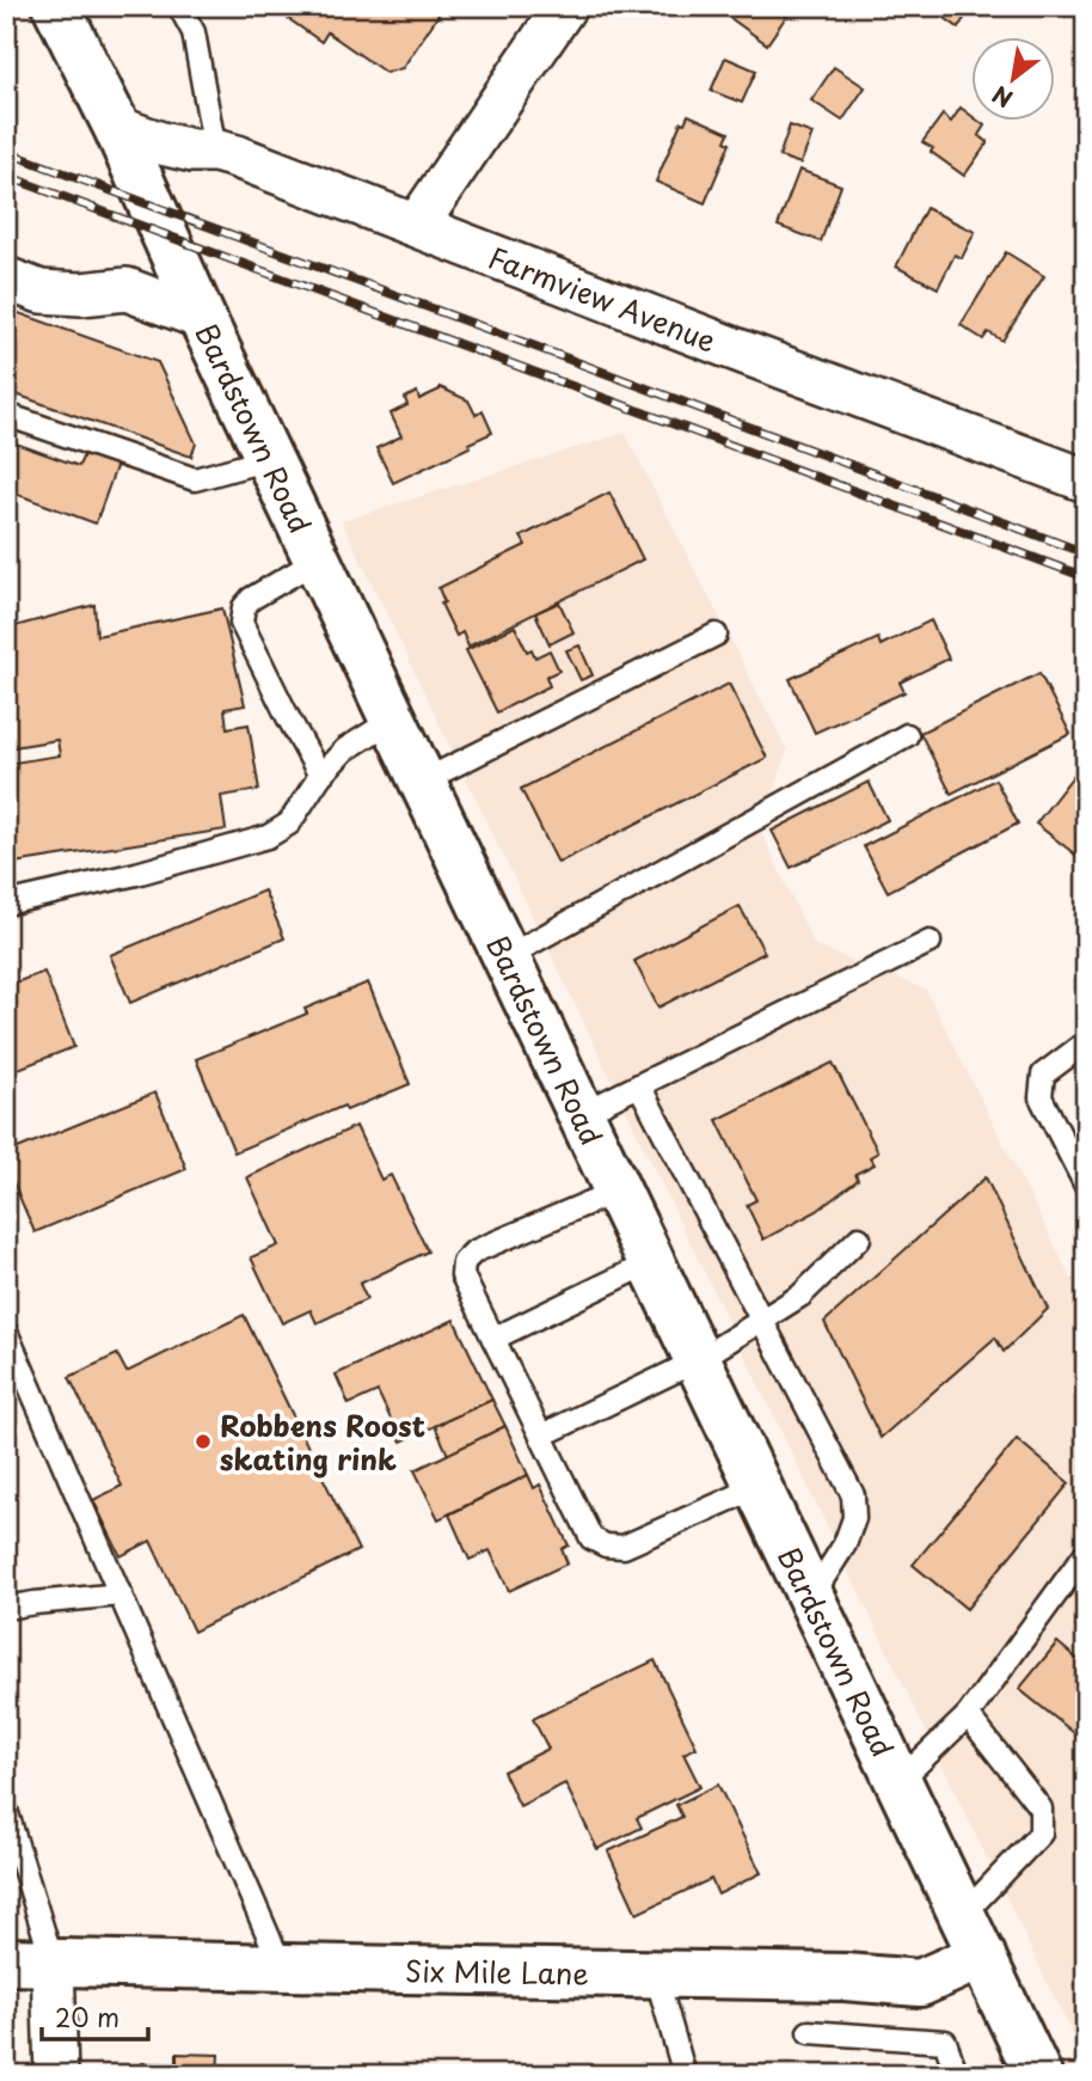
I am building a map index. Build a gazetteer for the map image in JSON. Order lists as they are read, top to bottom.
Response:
{
  "streets": {
    "main road": ["Bardstown Road", "Six Mile Lane"],
    "street": ["Farmview Avenue"]
  },
  "crossings": [
    ["Farmview Avenue", "Bardstown Road"],
    ["Bardstown Road", "Six Mile Lane"]
  ],
  "places": ["Robbens Roost skating rink"],
  "scale_bar": "20 m",
  "north": "bottom left"
}
